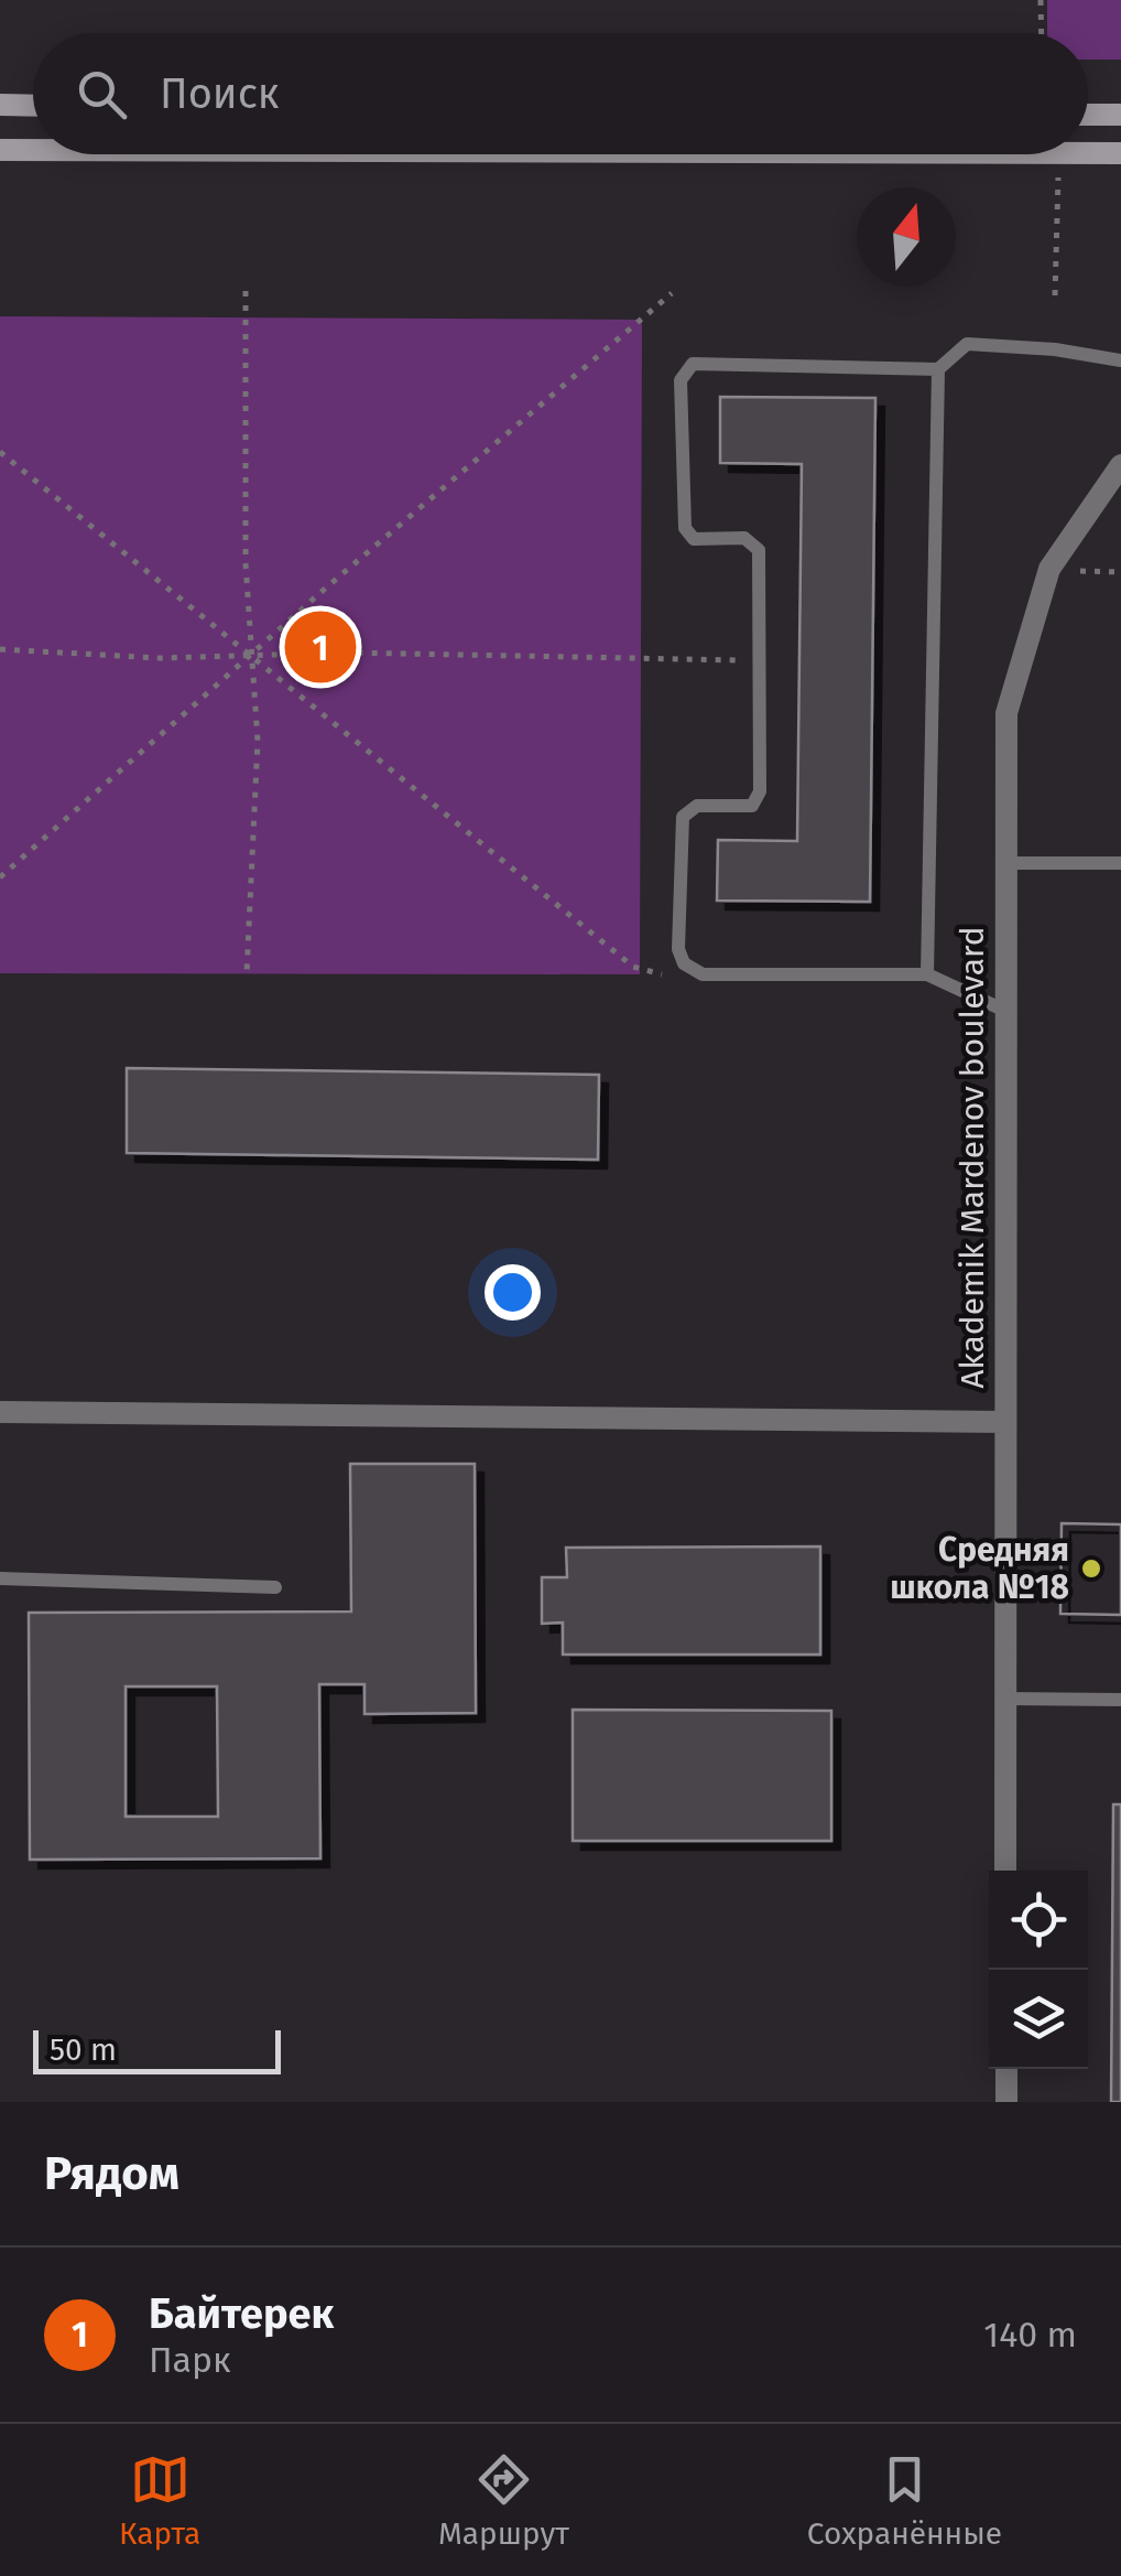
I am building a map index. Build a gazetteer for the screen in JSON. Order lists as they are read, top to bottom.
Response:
{
  "streets": {
    "street": ["Akademik Mardenov boulevard"]
  },
  "places": ["Средняя школа №18"],
  "scale_bar": "50 m",
  "north": "top",
  "page": {
    "search": "Поиск",
    "pins": "1",
    "scale": "50 m",
    "heading": "Рядом",
    "list": [
      {
        "mark": "1",
        "name": "Байтерек",
        "note": "Парк",
        "value": "140 m"
      }
    ],
    "nav": ["Карта", "Маршрут", "Сохранённые"]
  }
}
